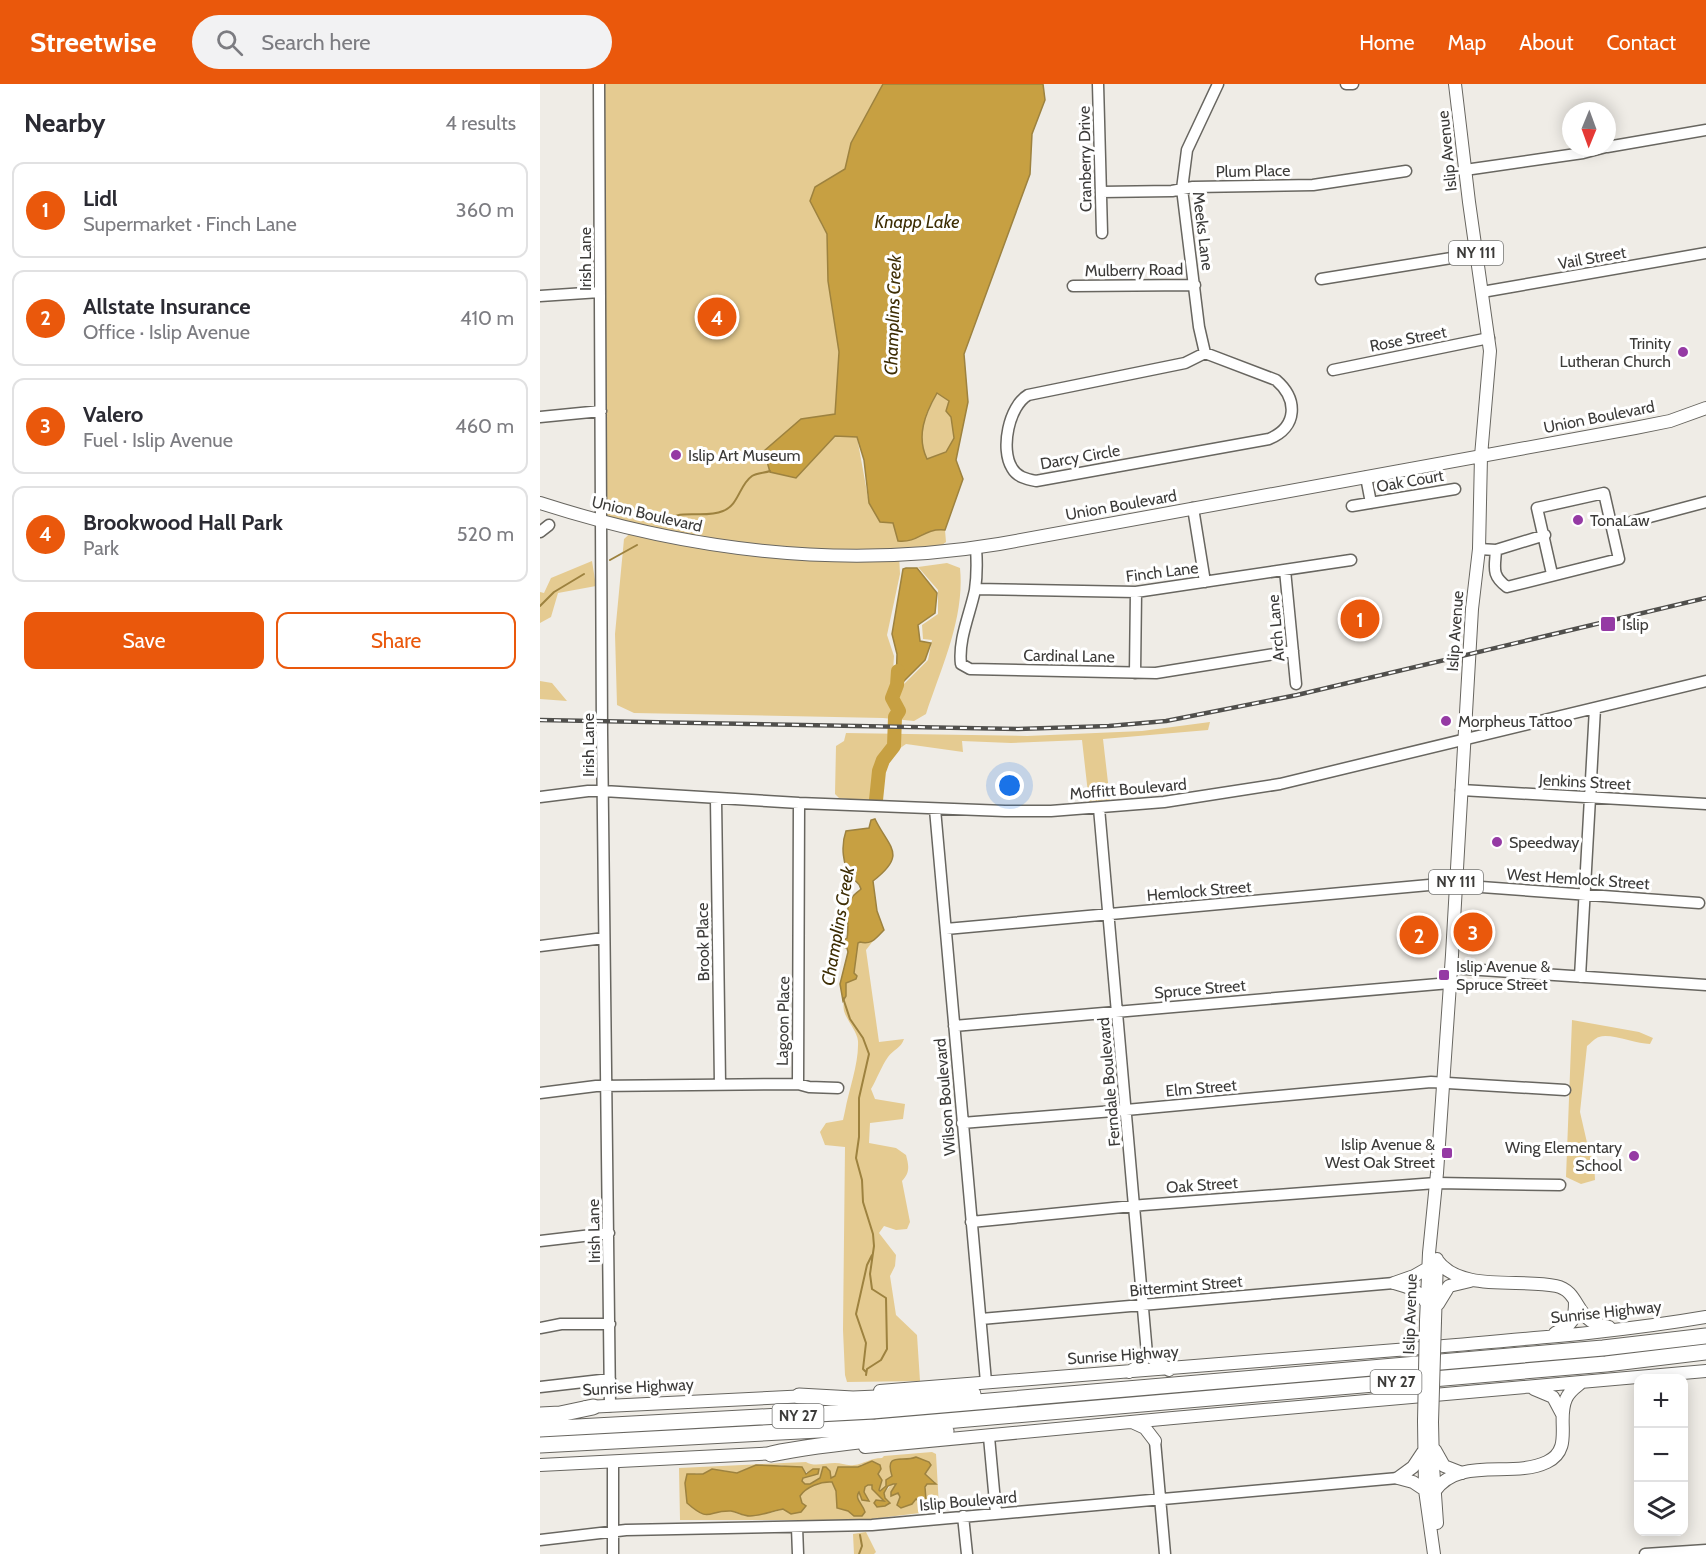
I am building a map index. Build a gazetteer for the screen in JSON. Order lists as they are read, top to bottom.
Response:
{
  "streets": {
    "highway": ["Sunrise Highway", "NY 27"],
    "main road": ["Islip Avenue", "NY 111", "Union Boulevard"],
    "street": [
      "Cranberry Drive",
      "Plum Place",
      "Meeks Lane",
      "Vail Street",
      "Irish Lane",
      "Mulberry Road",
      "Rose Street",
      "Darcy Circle",
      "Oak Court",
      "Finch Lane",
      "Arch Lane",
      "Cardinal Lane",
      "Jenkins Street",
      "Moffitt Boulevard",
      "West Hemlock Street",
      "Hemlock Street",
      "Brook Place",
      "Spruce Street",
      "Lagoon Place",
      "Ferndale Boulevard",
      "Elm Street",
      "Wilson Boulevard",
      "Oak Street",
      "Bittermint Street",
      "Islip Boulevard"
    ]
  },
  "crossings": [
    ["Islip Avenue", "Vail Street"],
    ["Islip Avenue", "Rose Street"],
    ["Islip Avenue", "Union Boulevard"],
    ["Islip Avenue", "Jenkins Street"],
    ["Islip Avenue", "Moffitt Boulevard"],
    ["Islip Avenue", "West Hemlock Street"],
    ["Islip Avenue", "Hemlock Street"],
    ["Islip Avenue", "Spruce Street"],
    ["Islip Avenue", "Elm Street"],
    ["Islip Avenue", "Oak Street"],
    ["Cranberry Drive", "Plum Place"],
    ["Plum Place", "Meeks Lane"],
    ["Meeks Lane", "Mulberry Road"],
    ["Meeks Lane", "Darcy Circle"],
    ["Irish Lane", "Union Boulevard"],
    ["Irish Lane", "Moffitt Boulevard"],
    ["Irish Lane", "Lagoon Place"],
    ["Irish Lane", "Sunrise Highway"],
    ["Union Boulevard", "Oak Court"],
    ["Union Boulevard", "Cardinal Lane"],
    ["Finch Lane", "Arch Lane"],
    ["Finch Lane", "Cardinal Lane"],
    ["Arch Lane", "Cardinal Lane"],
    ["Moffitt Boulevard", "Brook Place"],
    ["Moffitt Boulevard", "Lagoon Place"],
    ["Moffitt Boulevard", "Ferndale Boulevard"],
    ["Moffitt Boulevard", "Wilson Boulevard"],
    ["West Hemlock Street", "Hemlock Street"],
    ["Hemlock Street", "Ferndale Boulevard"],
    ["Hemlock Street", "Wilson Boulevard"],
    ["Brook Place", "Lagoon Place"],
    ["Spruce Street", "Ferndale Boulevard"],
    ["Spruce Street", "Wilson Boulevard"],
    ["Ferndale Boulevard", "Elm Street"],
    ["Ferndale Boulevard", "Oak Street"],
    ["Ferndale Boulevard", "Bittermint Street"],
    ["Elm Street", "Wilson Boulevard"],
    ["Wilson Boulevard", "Oak Street"],
    ["Wilson Boulevard", "Bittermint Street"],
    ["Wilson Boulevard", "Sunrise Highway"]
  ],
  "water": ["Knapp Lake", "Champlins Creek"],
  "places": {
    "other": [
      "Trinity Lutheran Church",
      "Islip Art Museum",
      "TonaLaw",
      "Morpheus Tattoo",
      "Speedway",
      "Wing Elementary School"
    ],
    "transit": ["Islip", "Islip Avenue & Spruce Street", "Islip Avenue & West Oak Street"]
  },
  "north": "bottom",
  "page": {
    "header": "Streetwise",
    "search": "Search here",
    "nav": [
      "Home",
      "Map",
      "About",
      "Contact"
    ],
    "heading": ["Nearby", "4 results"],
    "list": [
      {
        "mark": "1",
        "name": "Lidl",
        "note": "Supermarket · Finch Lane",
        "value": "360 m"
      },
      {
        "mark": "2",
        "name": "Allstate Insurance",
        "note": "Office · Islip Avenue",
        "value": "410 m"
      },
      {
        "mark": "3",
        "name": "Valero",
        "note": "Fuel · Islip Avenue",
        "value": "460 m"
      },
      {
        "mark": "4",
        "name": "Brookwood Hall Park",
        "note": "Park",
        "value": "520 m"
      }
    ],
    "pins": [
      "4",
      "1",
      "3",
      "2"
    ],
    "buttons": ["Save", "Share"],
    "map_buttons": ["+", "−"]
  }
}
